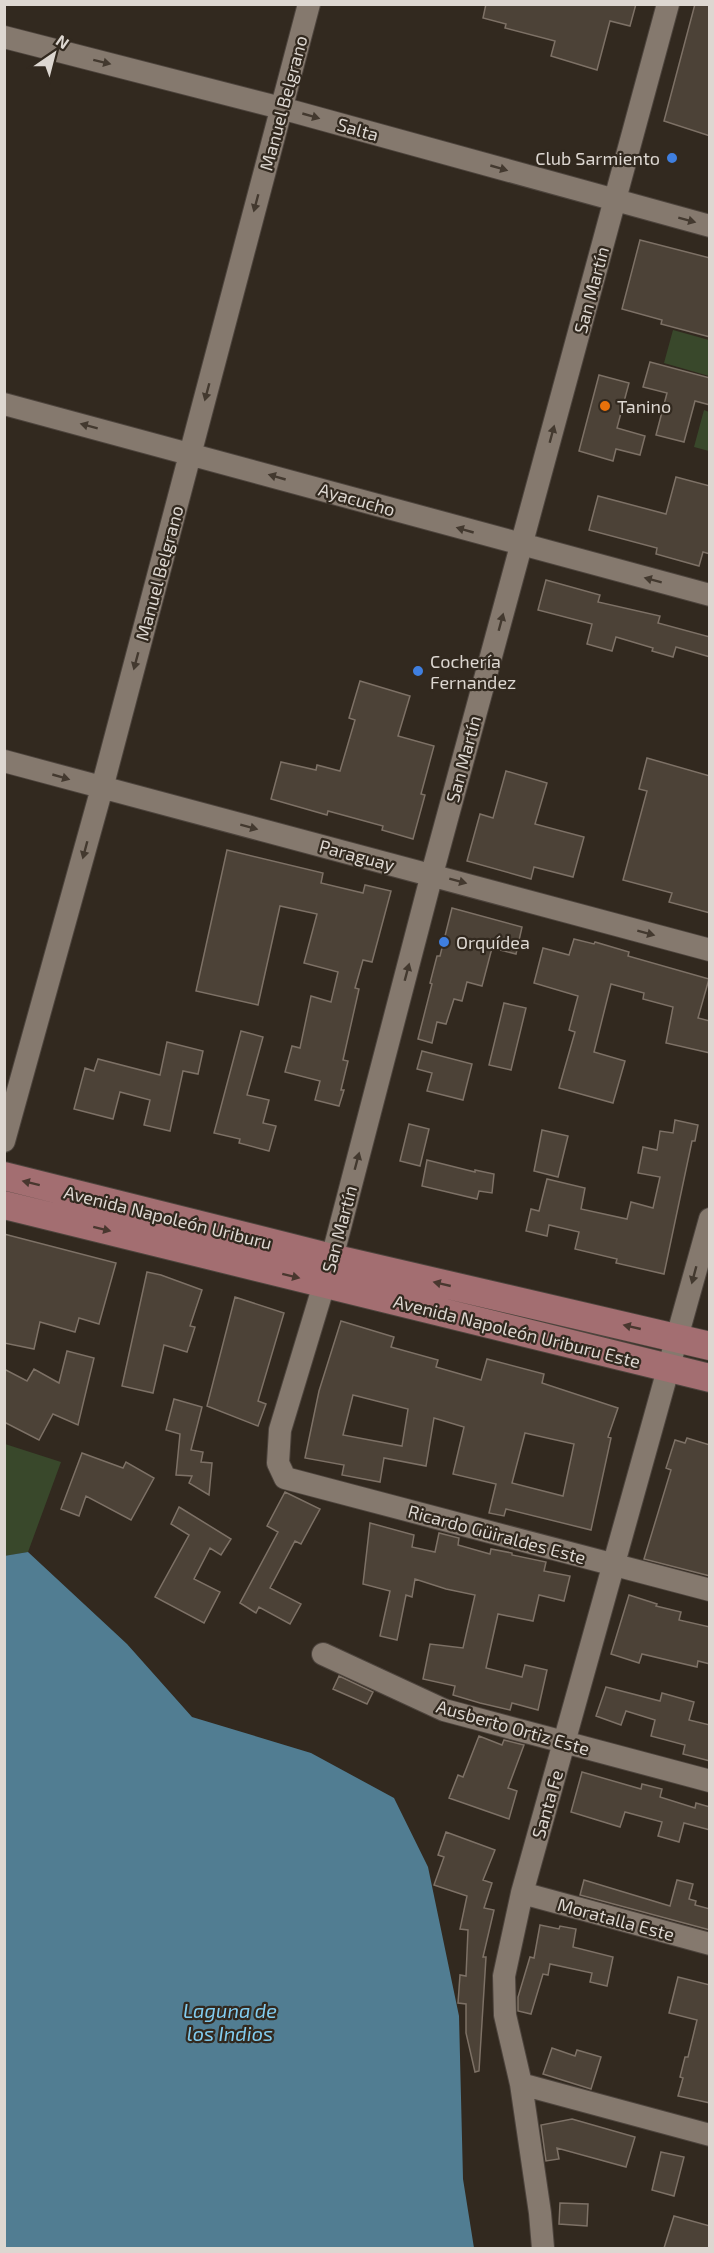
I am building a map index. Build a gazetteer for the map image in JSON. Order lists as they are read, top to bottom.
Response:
{
  "streets": {
    "main road": ["Avenida Napoleón Uriburu", "Avenida Napoleón Uriburu Este"],
    "street": [
      "Manuel Belgrano",
      "Salta",
      "San Martín",
      "Ayacucho",
      "Paraguay",
      "Ricardo Güiraldes Este",
      "Ausberto Ortiz Este",
      "Santa Fe",
      "Moratalla Este"
    ]
  },
  "crossings": [
    ["Manuel Belgrano", "Salta"],
    ["Manuel Belgrano", "Ayacucho"],
    ["Manuel Belgrano", "Paraguay"],
    ["Salta", "San Martín"],
    ["San Martín", "Ayacucho"],
    ["San Martín", "Paraguay"],
    ["San Martín", "Avenida Napoleón Uriburu"],
    ["San Martín", "Avenida Napoleón Uriburu Este"],
    ["San Martín", "Ricardo Güiraldes Este"],
    ["Avenida Napoleón Uriburu", "Avenida Napoleón Uriburu Este"],
    ["Avenida Napoleón Uriburu Este", "Santa Fe"],
    ["Ricardo Güiraldes Este", "Santa Fe"],
    ["Ausberto Ortiz Este", "Santa Fe"],
    ["Santa Fe", "Moratalla Este"]
  ],
  "one_way": [
    "Manuel Belgrano",
    "Salta",
    "San Martín",
    "Ayacucho",
    "Paraguay"
  ],
  "water": ["Laguna de los Indios"],
  "places": [
    "Club Sarmiento",
    "Tanino",
    "Cochería Fernandez",
    "Orquídea"
  ],
  "north": "top right"
}
